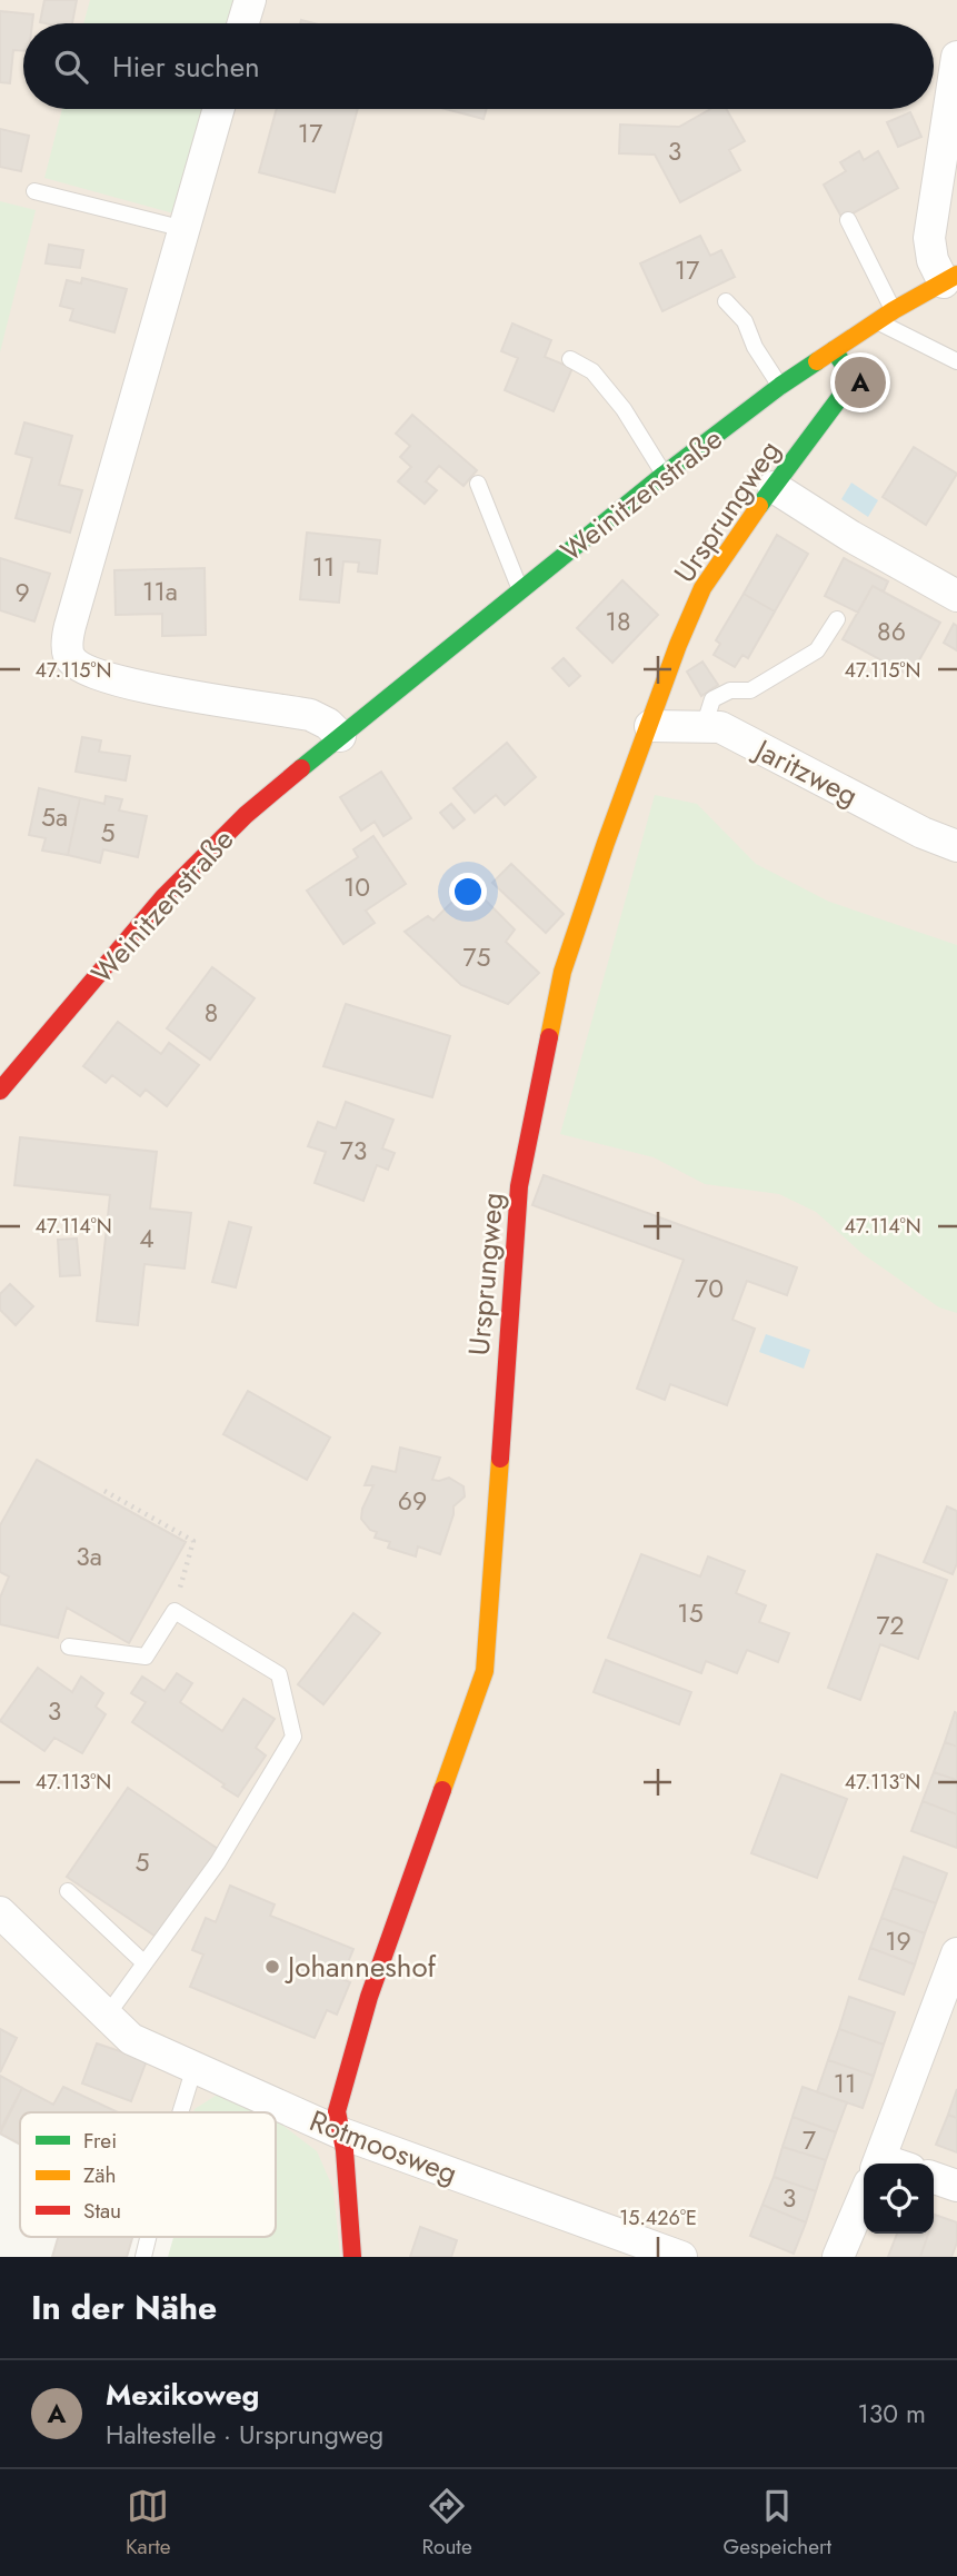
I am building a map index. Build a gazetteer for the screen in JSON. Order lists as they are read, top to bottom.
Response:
{
  "streets": {
    "street": [
      "Weinitzenstraße",
      "Ursprungweg",
      "Jaritzweg",
      "Rotmoosweg"
    ]
  },
  "crossings": [
    ["Weinitzenstraße", "Ursprungweg"],
    ["Ursprungweg", "Jaritzweg"],
    ["Ursprungweg", "Rotmoosweg"]
  ],
  "places": ["Johanneshof"],
  "house_numbers": [
    "17",
    "3",
    "17",
    "11",
    "11a",
    "9",
    "18",
    "86",
    "5a",
    "5",
    "10",
    "75",
    "8",
    "73",
    "4",
    "70",
    "69",
    "3a",
    "15",
    "72",
    "3",
    "5",
    "19",
    "11",
    "7",
    "3"
  ],
  "legend": ["Frei", "Zäh", "Stau"],
  "page": {
    "search": "Hier suchen",
    "pins": "A",
    "heading": "In der Nähe",
    "list": [
      {
        "mark": "A",
        "name": "Mexikoweg",
        "note": "Haltestelle · Ursprungweg",
        "value": "130 m"
      }
    ],
    "nav": ["Karte", "Route", "Gespeichert"]
  },
  "coordinates": [
    "47.115°N",
    "47.114°N",
    "47.113°N",
    "15.426°E"
  ]
}
